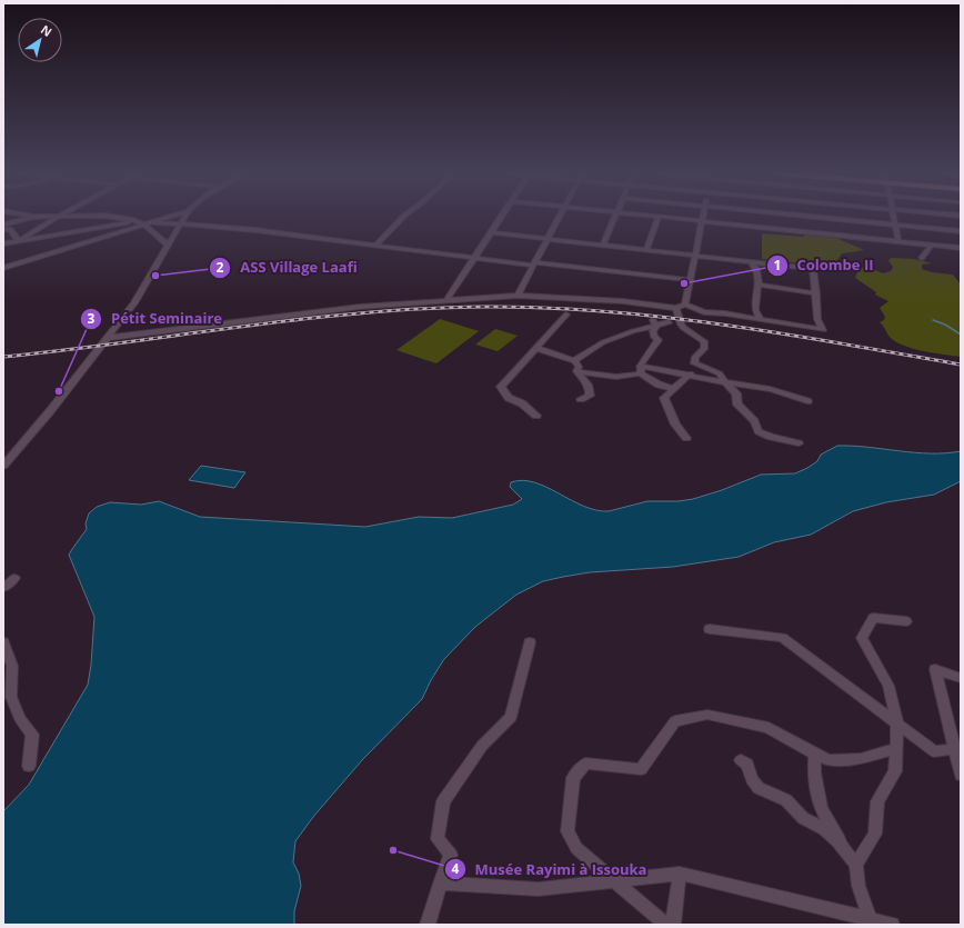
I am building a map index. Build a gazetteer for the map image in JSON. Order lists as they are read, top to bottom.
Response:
{
  "places": [
    "ASS Village Laafi",
    "Colombe II",
    "Pétit Seminaire",
    "Musée Rayimi à Issouka"
  ],
  "north": "top right"
}
